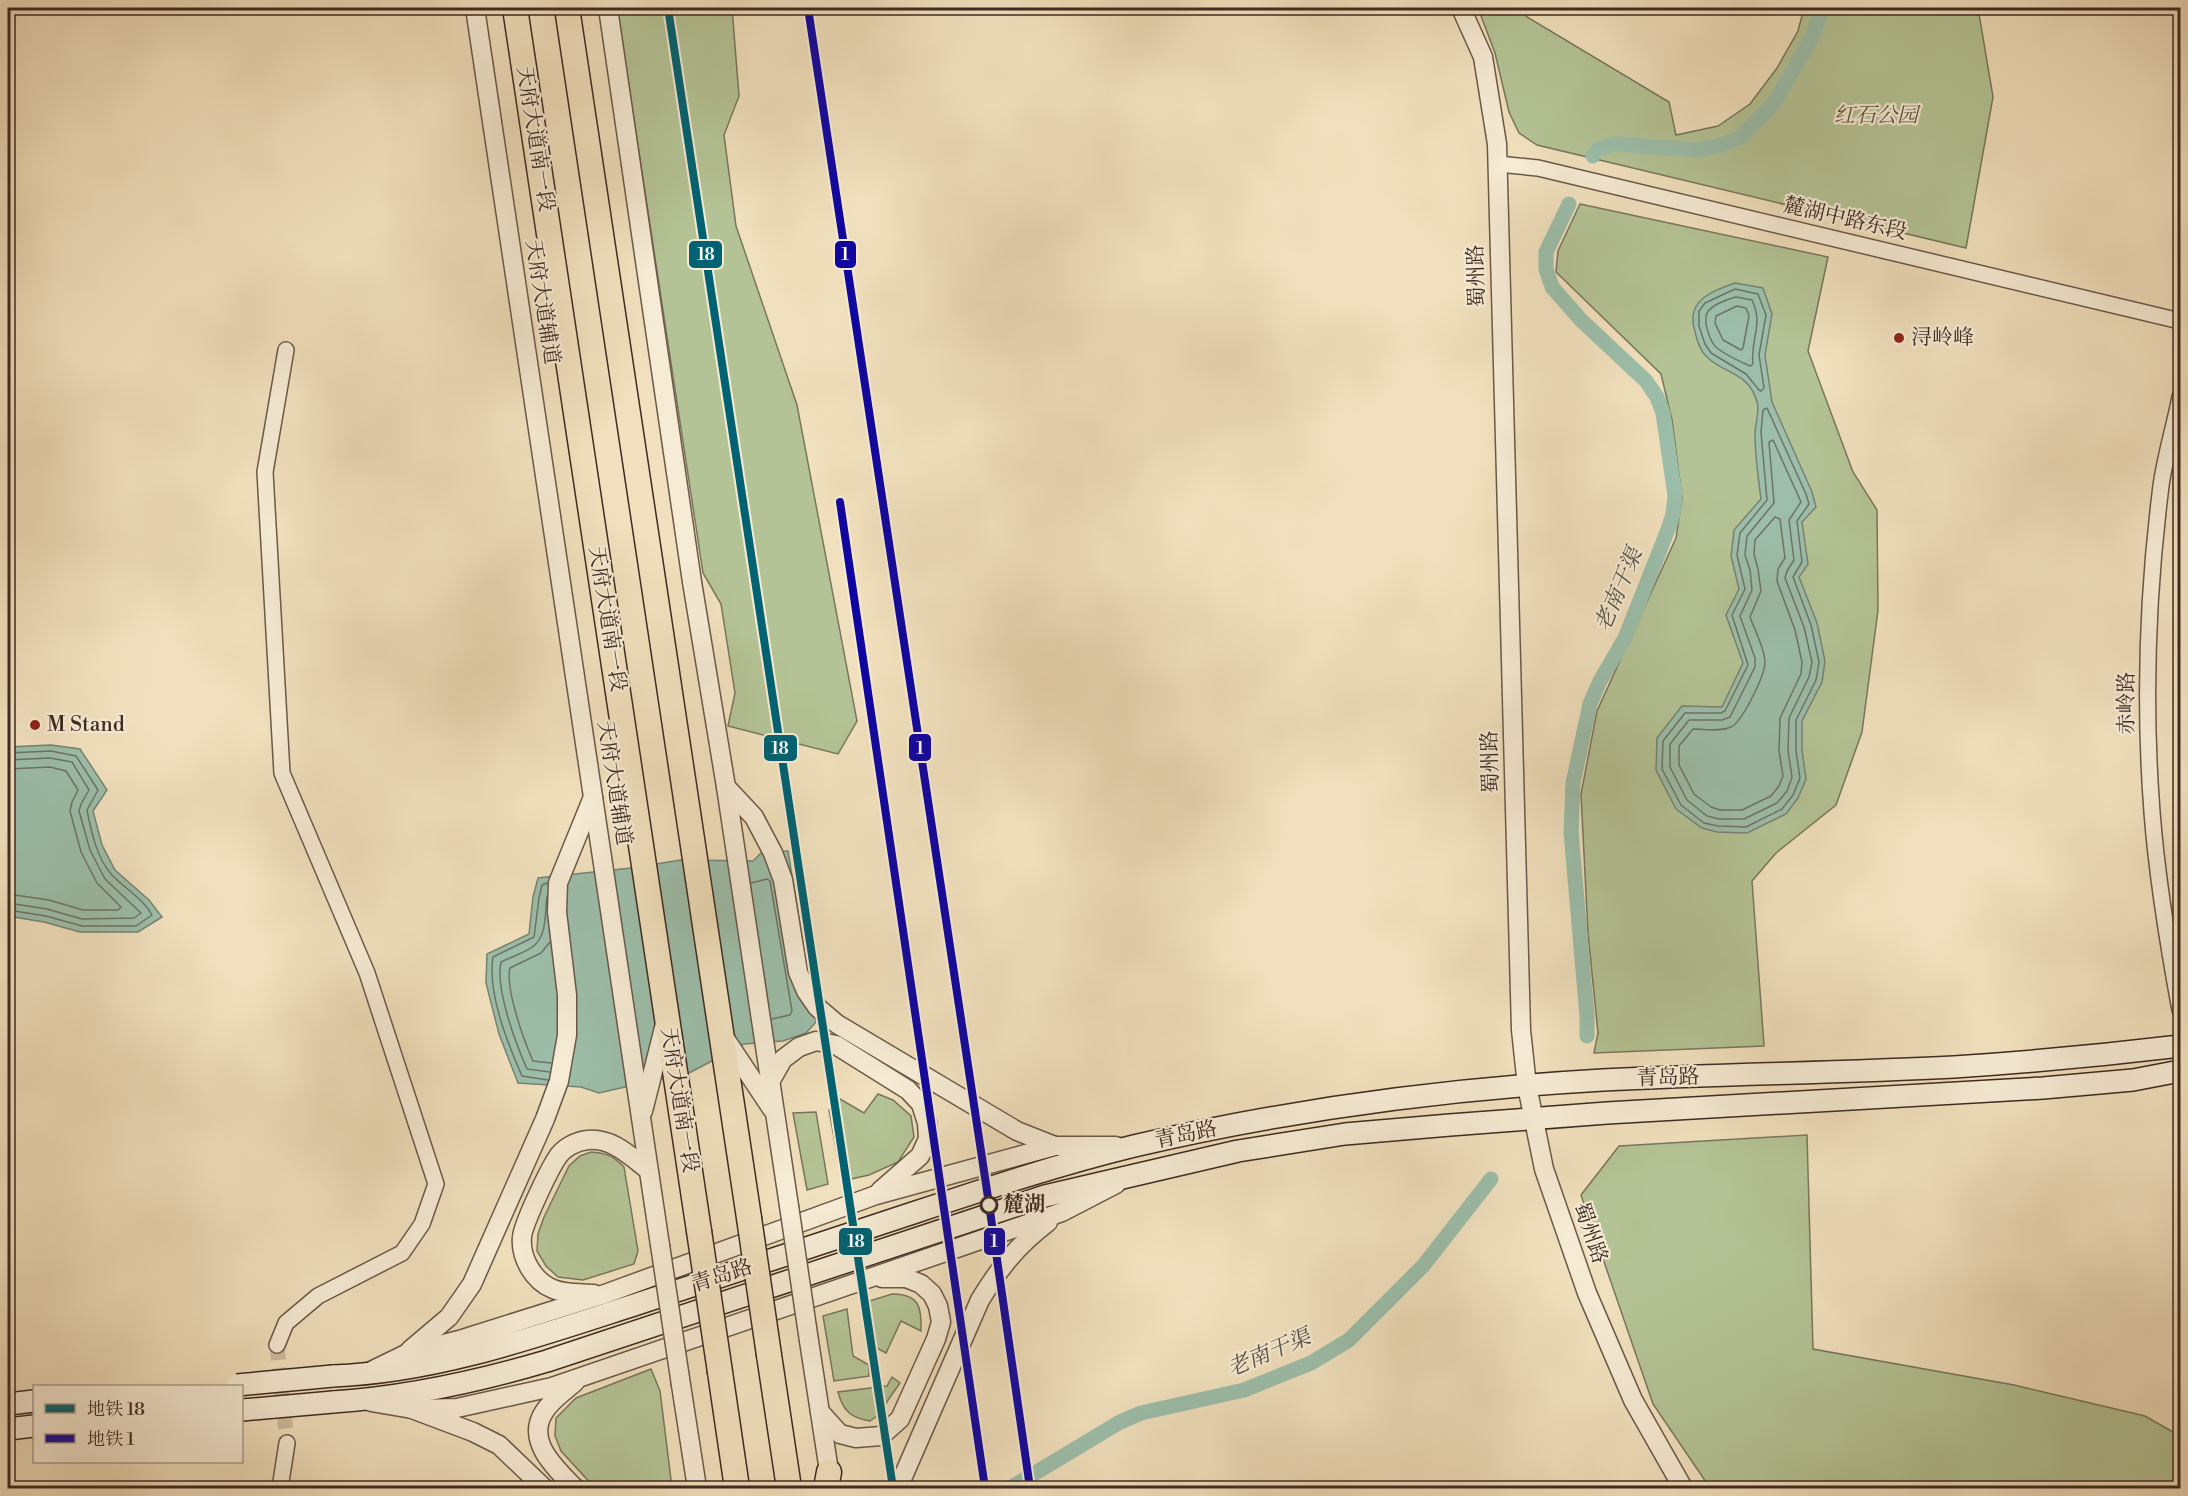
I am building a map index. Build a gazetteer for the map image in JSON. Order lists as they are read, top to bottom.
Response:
{
  "streets": {
    "highway": ["天府大道南一段"],
    "main road": ["青岛路"],
    "street": [
      "麓湖中路东段",
      "蜀州路",
      "天府大道辅道",
      "赤岭路"
    ]
  },
  "crossings": [
    ["麓湖中路东段", "蜀州路"],
    ["蜀州路", "青岛路"]
  ],
  "water": ["老南干渠"],
  "parks": ["红石公园"],
  "places": ["浔岭峰", "M Stand", "麓湖"],
  "lines": ["metro line 18", "metro line 1"],
  "legend": ["地铁 18", "地铁 1"]
}
